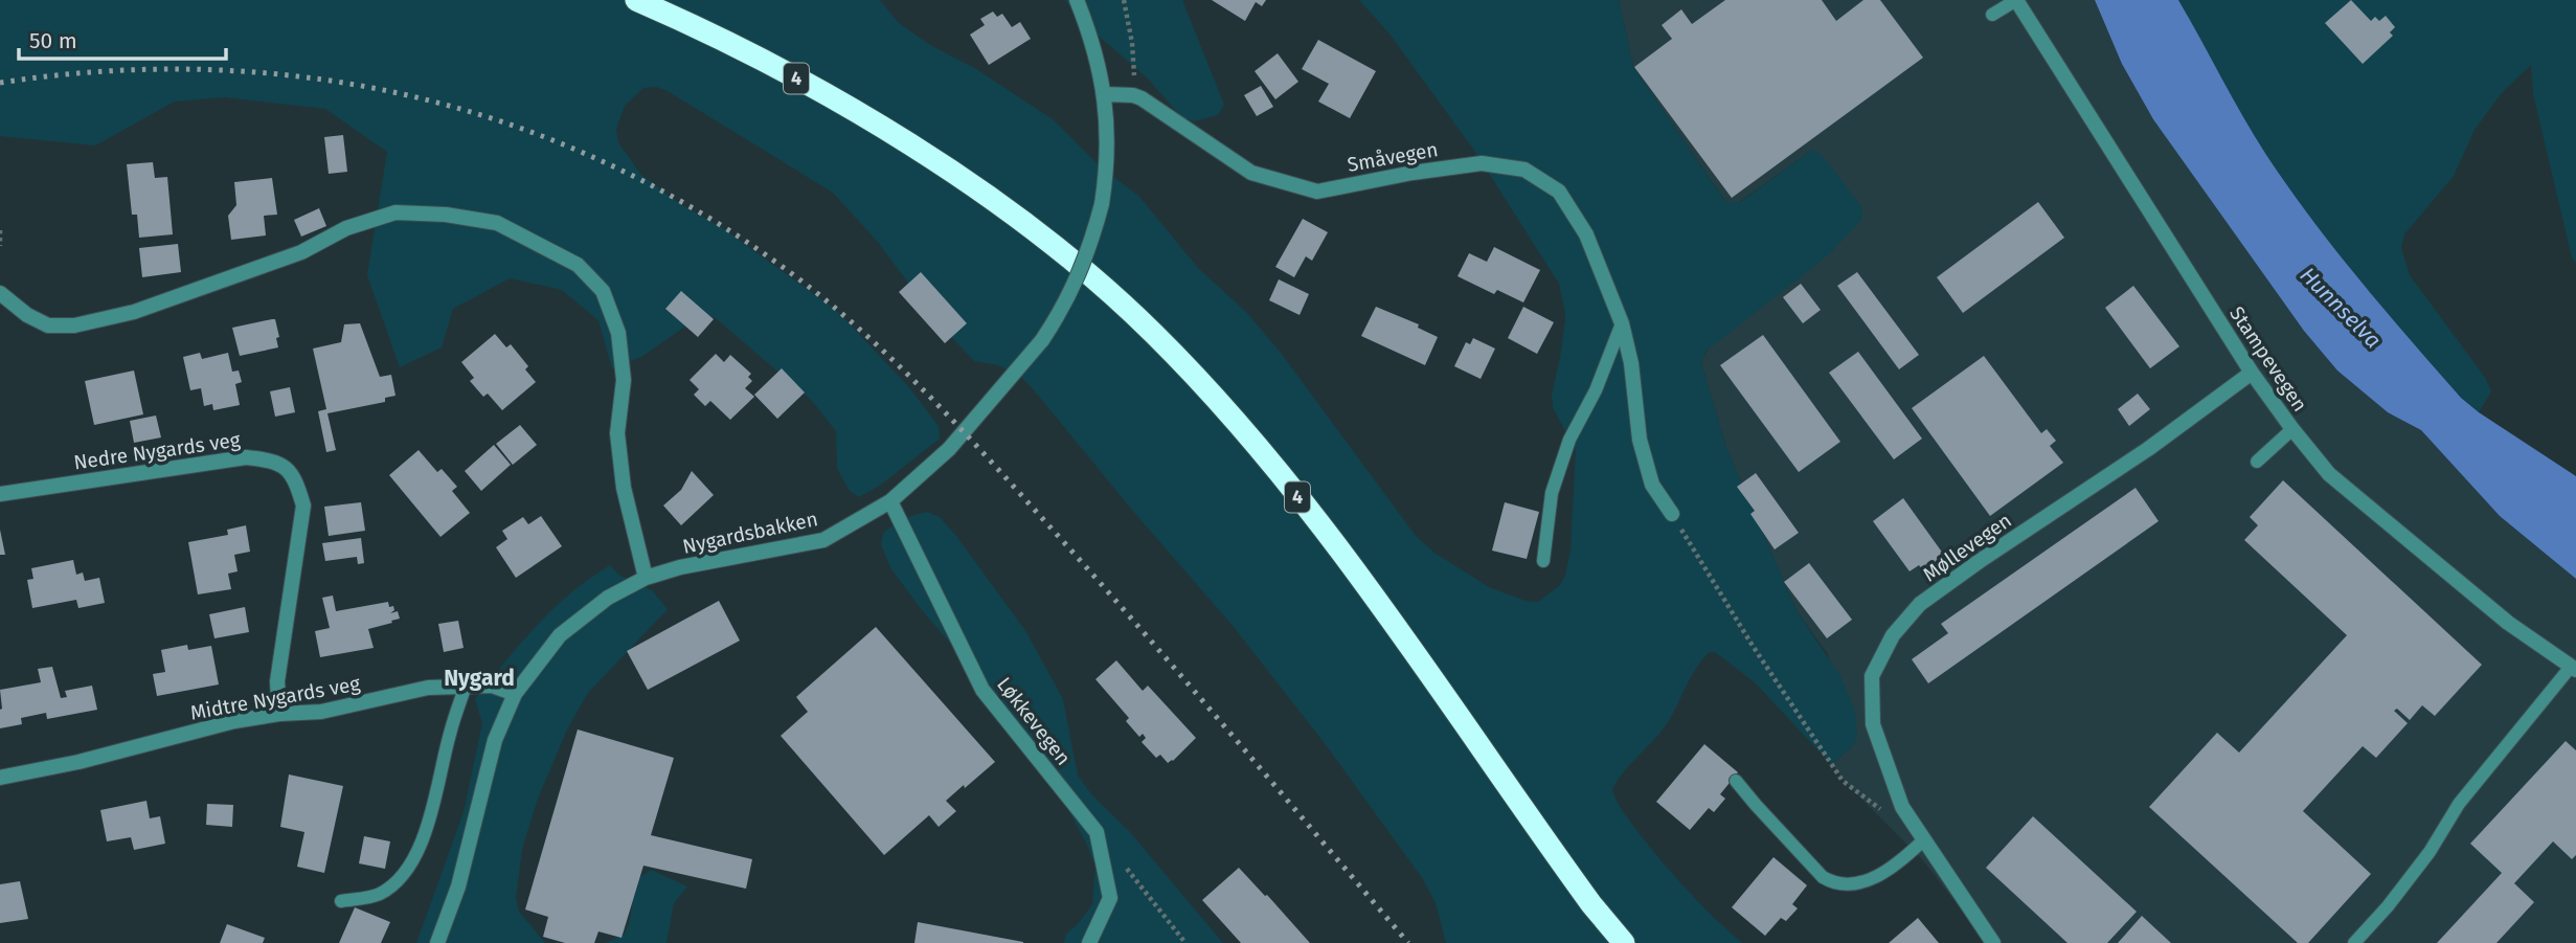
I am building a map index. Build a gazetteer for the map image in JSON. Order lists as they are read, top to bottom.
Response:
{
  "streets": {
    "highway": ["4"],
    "street": [
      "Småvegen",
      "Stampevegen",
      "Nedre Nygards veg",
      "Nygardsbakken",
      "Møllevegen",
      "Midtre Nygards veg",
      "Løkkevegen"
    ]
  },
  "crossings": [
    ["Småvegen", "Nygardsbakken"],
    ["Stampevegen", "Møllevegen"],
    ["Nedre Nygards veg", "Midtre Nygards veg"],
    ["Nygardsbakken", "Midtre Nygards veg"],
    ["Nygardsbakken", "Løkkevegen"]
  ],
  "districts": ["Nygard"],
  "water": ["Hunnselva"],
  "scale_bar": "50 m"
}
